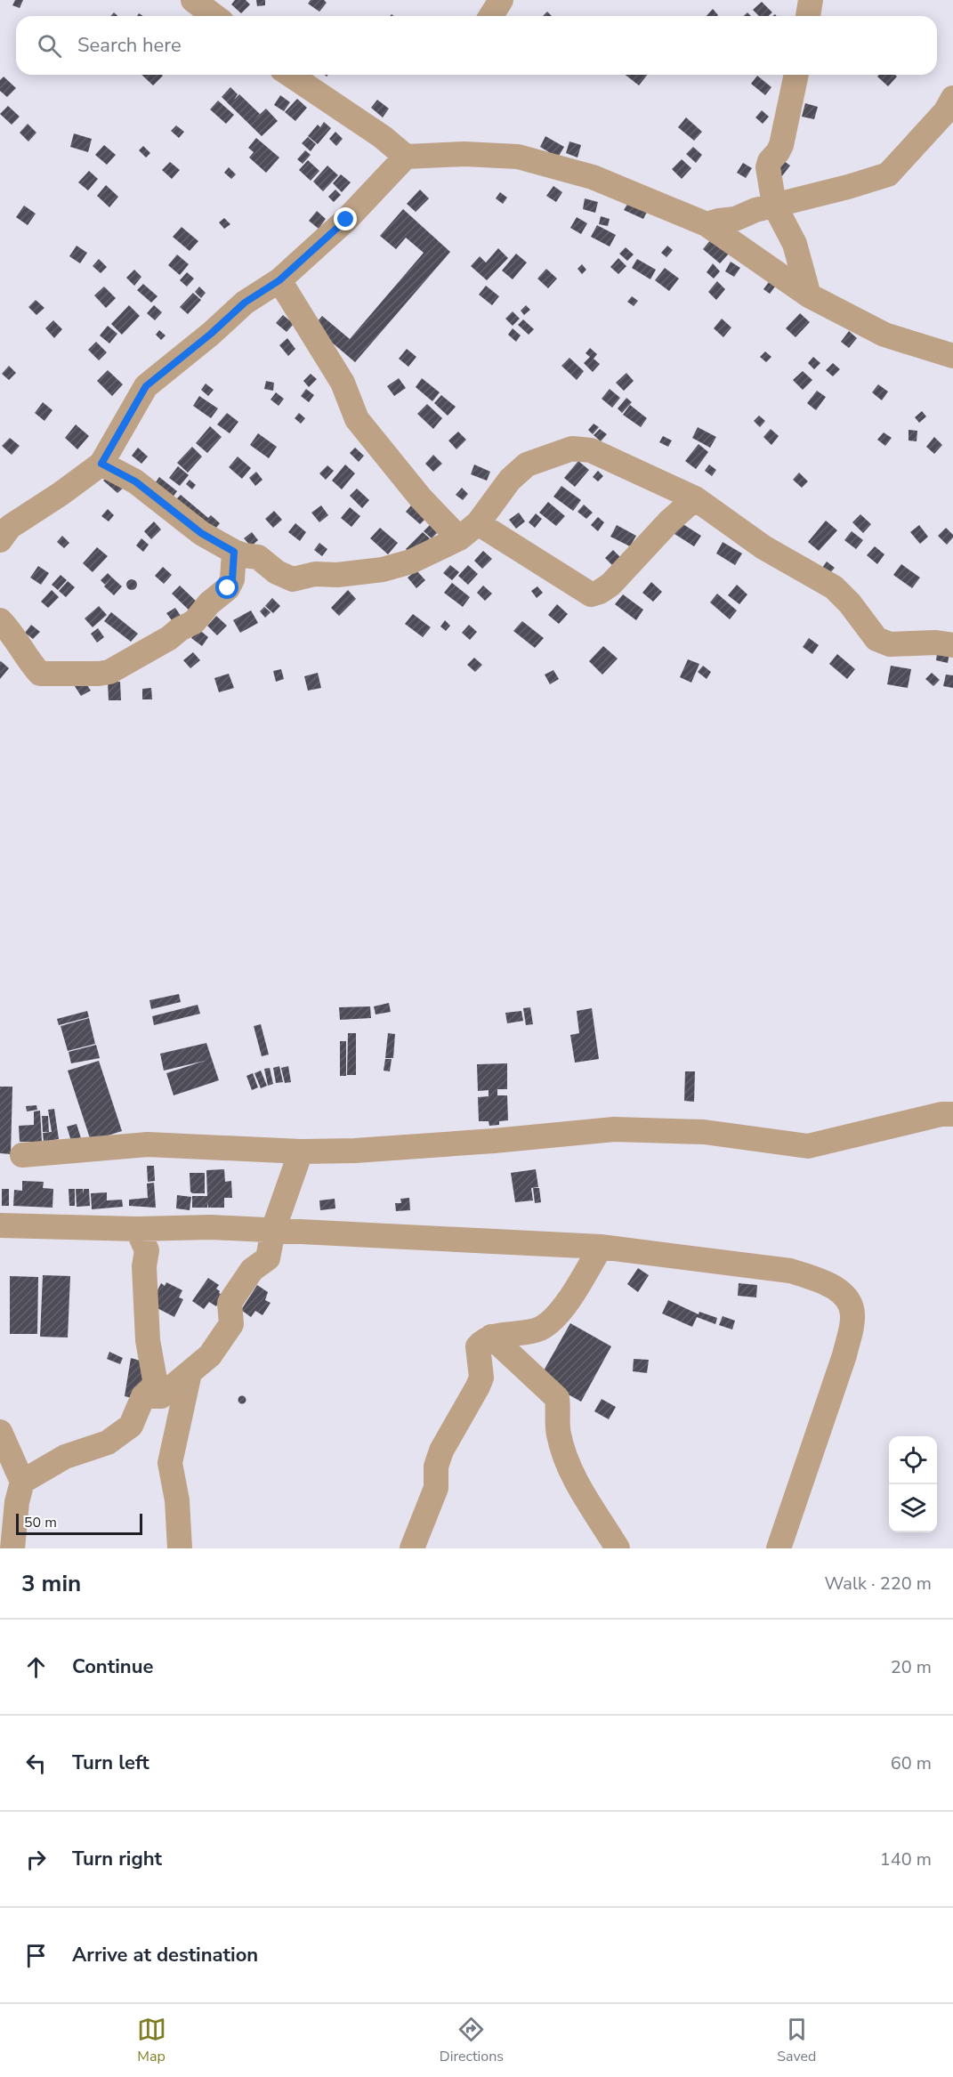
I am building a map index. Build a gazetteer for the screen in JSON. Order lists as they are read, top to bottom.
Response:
{
  "scale_bar": "50 m",
  "page": {
    "search": "Search here",
    "scale": "50 m",
    "heading": ["3 min", "Walk · 220 m"],
    "list": [
      ["Continue", "20 m"],
      ["Turn left", "60 m"],
      ["Turn right", "140 m"],
      "Arrive at destination"
    ],
    "nav": ["Map", "Directions", "Saved"]
  }
}
